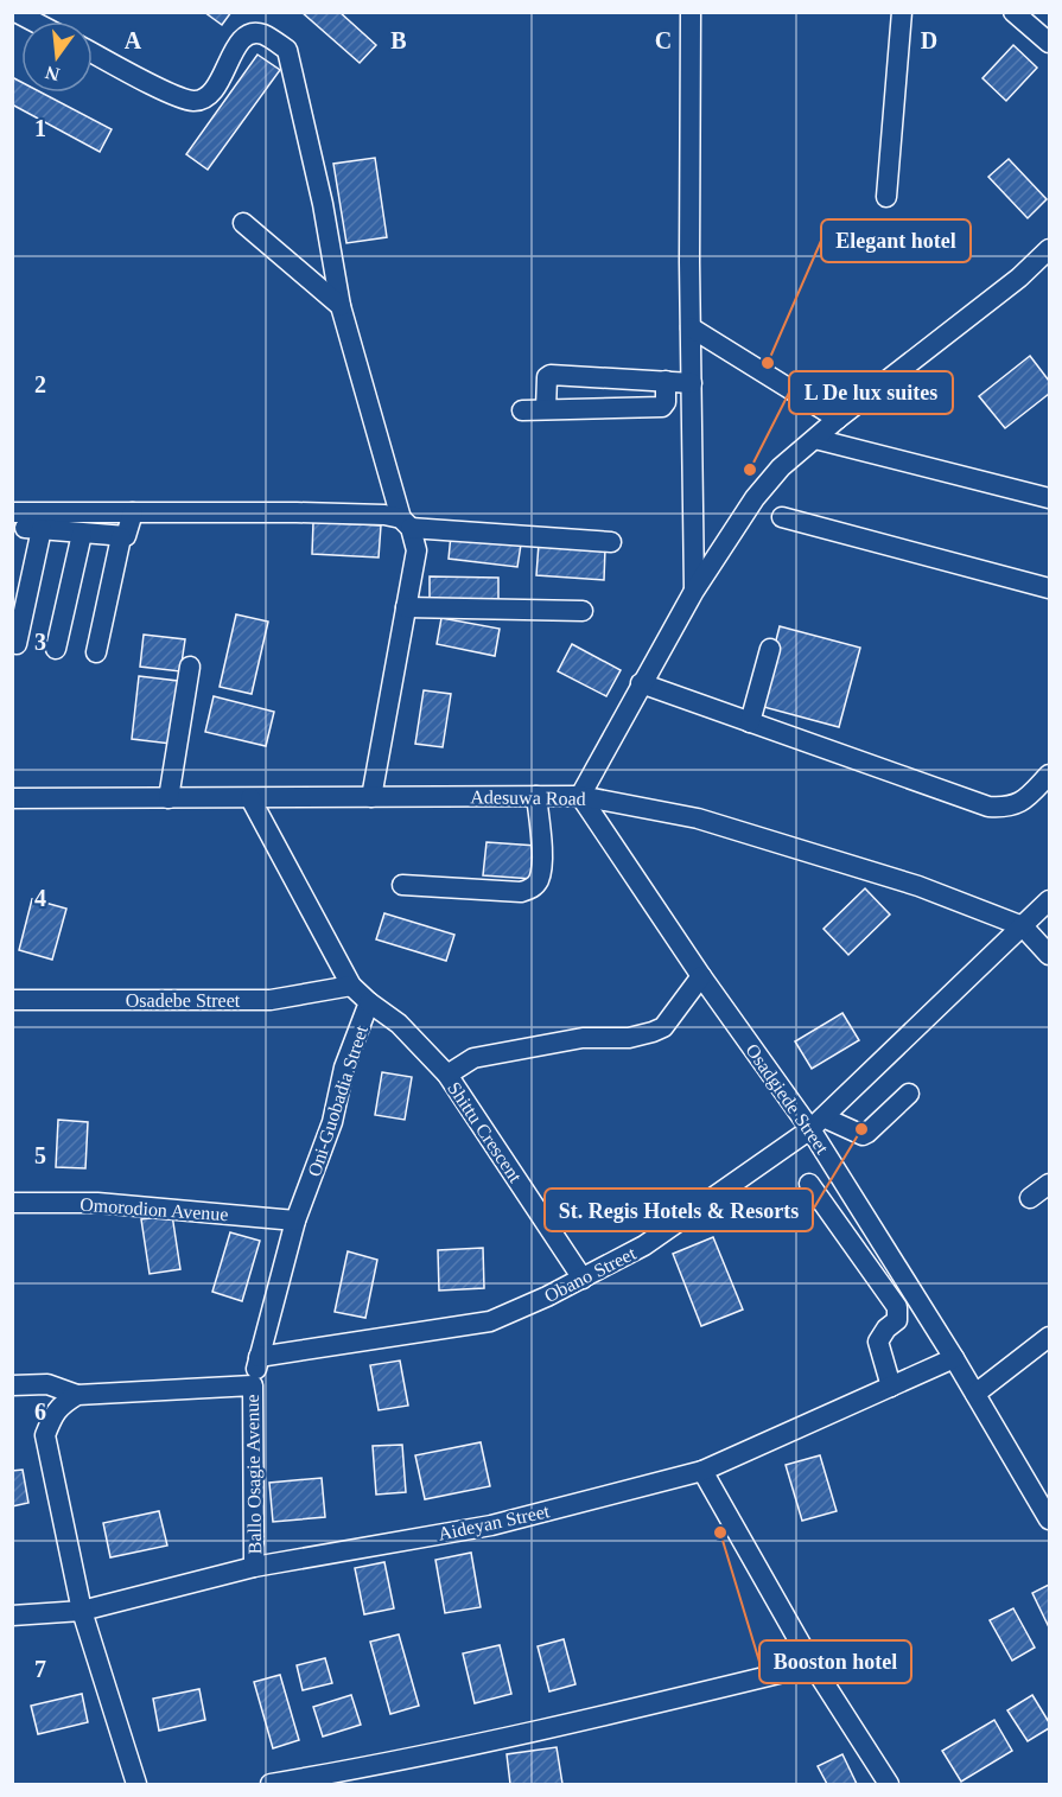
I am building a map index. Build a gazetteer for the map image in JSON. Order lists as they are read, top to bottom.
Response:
{
  "streets": {
    "street": [
      "Adesuwa Road",
      "Osadebe Street",
      "Osadgiede Street",
      "Oni-Guobadia Street",
      "Shittu Crescent",
      "Omorodion Avenue",
      "Obano Street",
      "Ballo Osagie Avenue",
      "Aideyan Street"
    ]
  },
  "crossings": [
    ["Adesuwa Road", "Osadgiede Street"],
    ["Adesuwa Road", "Oni-Guobadia Street"],
    ["Adesuwa Road", "Obano Street"],
    ["Osadebe Street", "Oni-Guobadia Street"],
    ["Osadgiede Street", "Obano Street"],
    ["Osadgiede Street", "Aideyan Street"],
    ["Oni-Guobadia Street", "Shittu Crescent"],
    ["Oni-Guobadia Street", "Omorodion Avenue"],
    ["Oni-Guobadia Street", "Obano Street"],
    ["Oni-Guobadia Street", "Ballo Osagie Avenue"],
    ["Shittu Crescent", "Obano Street"],
    ["Ballo Osagie Avenue", "Aideyan Street"]
  ],
  "places": [
    "Elegant hotel",
    "L De lux suites",
    "St. Regis Hotels & Resorts",
    "Booston hotel"
  ],
  "north": "bottom",
  "grid": {
    "columns": [
      "A",
      "B",
      "C",
      "D"
    ],
    "rows": [
      "1",
      "2",
      "3",
      "4",
      "5",
      "6",
      "7"
    ]
  }
}
